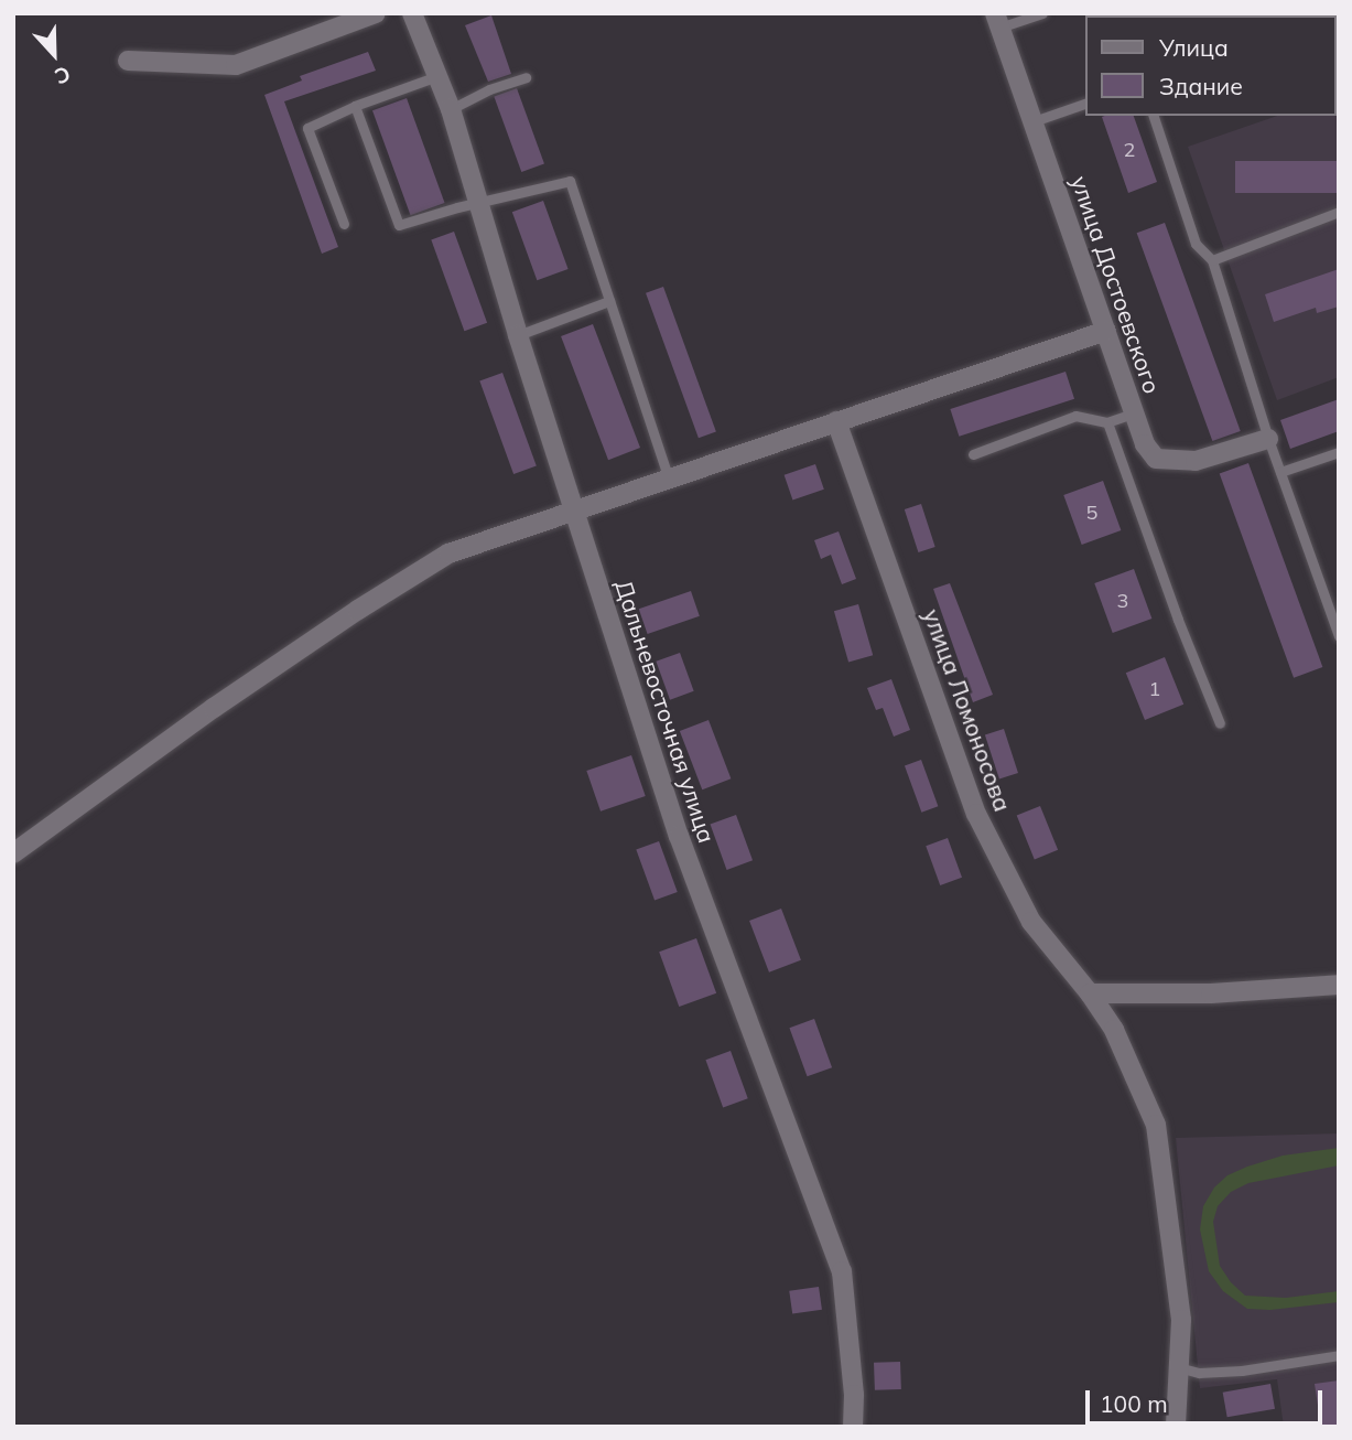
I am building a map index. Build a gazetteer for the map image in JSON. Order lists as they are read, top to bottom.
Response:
{
  "streets": {
    "street": ["улица Достоевского", "улица Ломоносова", "Дальневосточная улица"]
  },
  "house_numbers": [
    "2",
    "5",
    "3",
    "1"
  ],
  "legend": ["Улица", "Здание"],
  "scale_bar": "100 m",
  "north": "bottom"
}
